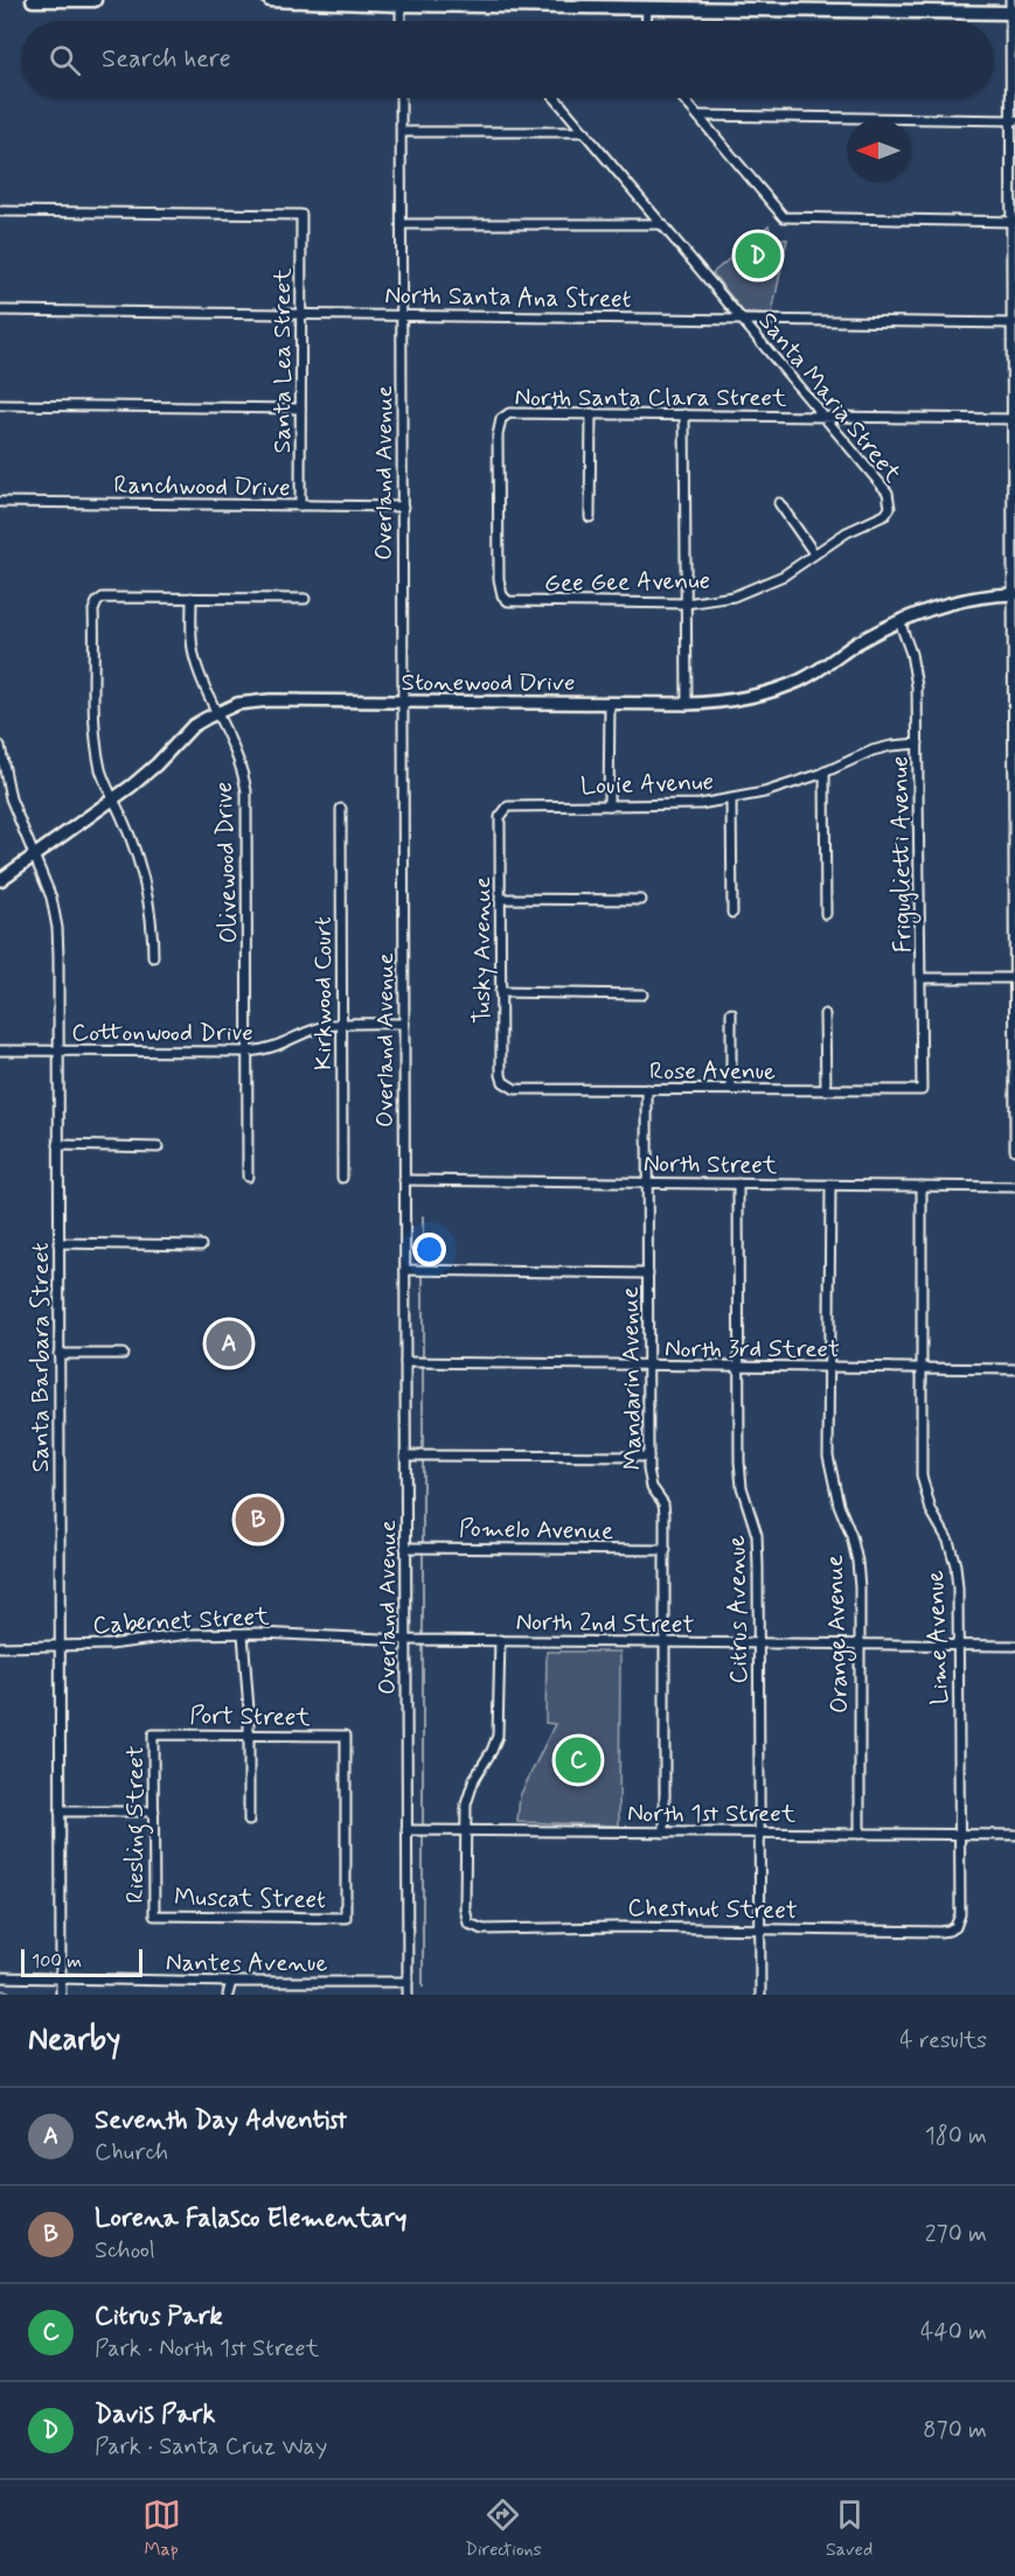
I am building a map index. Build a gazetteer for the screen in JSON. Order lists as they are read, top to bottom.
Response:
{
  "streets": {
    "street": [
      "North Santa Ana Street",
      "Santa Lea Street",
      "North Santa Clara Street",
      "Santa Maria Street",
      "Overland Avenue",
      "Ranchwood Drive",
      "Gee Gee Avenue",
      "Stonewood Drive",
      "Louie Avenue",
      "Friguglietti Avenue",
      "Olivewood Drive",
      "Tusky Avenue",
      "Kirkwood Court",
      "Cottonwood Drive",
      "Rose Avenue",
      "North Street",
      "North 3rd Street",
      "Santa Barbara Street",
      "Mandarin Avenue",
      "Pomelo Avenue",
      "Citrus Avenue",
      "Cabernet Street",
      "North 2nd Street",
      "Orange Avenue",
      "Lime Avenue",
      "Port Street",
      "North 1st Street",
      "Riesling Street",
      "Muscat Street",
      "Chestnut Street",
      "Nantes Avenue"
    ]
  },
  "crossings": [
    ["North Santa Ana Street", "Santa Lea Street"],
    ["North Santa Ana Street", "Santa Maria Street"],
    ["North Santa Ana Street", "Overland Avenue"],
    ["Santa Lea Street", "Ranchwood Drive"],
    ["North Santa Clara Street", "Santa Maria Street"],
    ["North Santa Clara Street", "Gee Gee Avenue"],
    ["Santa Maria Street", "Gee Gee Avenue"],
    ["Overland Avenue", "Ranchwood Drive"],
    ["Overland Avenue", "Stonewood Drive"],
    ["Overland Avenue", "Cottonwood Drive"],
    ["Overland Avenue", "North Street"],
    ["Overland Avenue", "North 3rd Street"],
    ["Overland Avenue", "Pomelo Avenue"],
    ["Overland Avenue", "Cabernet Street"],
    ["Overland Avenue", "North 2nd Street"],
    ["Overland Avenue", "North 1st Street"],
    ["Overland Avenue", "Nantes Avenue"],
    ["Stonewood Drive", "Friguglietti Avenue"],
    ["Stonewood Drive", "Olivewood Drive"],
    ["Stonewood Drive", "Santa Barbara Street"],
    ["Louie Avenue", "Friguglietti Avenue"],
    ["Louie Avenue", "Tusky Avenue"],
    ["Friguglietti Avenue", "Rose Avenue"],
    ["Olivewood Drive", "Cottonwood Drive"],
    ["Tusky Avenue", "Rose Avenue"],
    ["Kirkwood Court", "Cottonwood Drive"],
    ["Cottonwood Drive", "Santa Barbara Street"],
    ["Rose Avenue", "Mandarin Avenue"],
    ["North Street", "Mandarin Avenue"],
    ["North Street", "Citrus Avenue"],
    ["North Street", "Orange Avenue"],
    ["North Street", "Lime Avenue"],
    ["North 3rd Street", "Mandarin Avenue"],
    ["North 3rd Street", "Citrus Avenue"],
    ["North 3rd Street", "Orange Avenue"],
    ["North 3rd Street", "Lime Avenue"],
    ["Santa Barbara Street", "Cabernet Street"],
    ["Santa Barbara Street", "Nantes Avenue"],
    ["Mandarin Avenue", "Pomelo Avenue"],
    ["Mandarin Avenue", "North 2nd Street"],
    ["Mandarin Avenue", "North 1st Street"],
    ["Citrus Avenue", "North 2nd Street"],
    ["Citrus Avenue", "North 1st Street"],
    ["Citrus Avenue", "Chestnut Street"],
    ["Cabernet Street", "North 2nd Street"],
    ["North 2nd Street", "Orange Avenue"],
    ["North 2nd Street", "Lime Avenue"],
    ["Orange Avenue", "North 1st Street"],
    ["Lime Avenue", "North 1st Street"],
    ["Lime Avenue", "Chestnut Street"],
    ["Port Street", "Riesling Street"],
    ["Port Street", "Muscat Street"],
    ["North 1st Street", "Chestnut Street"],
    ["Riesling Street", "Muscat Street"]
  ],
  "scale_bar": "100 m",
  "north": "left",
  "page": {
    "search": "Search here",
    "pins": [
      "D",
      "A",
      "B",
      "C"
    ],
    "scale": "100 m",
    "heading": ["Nearby", "4 results"],
    "list": [
      {
        "mark": "A",
        "name": "Seventh Day Adventist",
        "note": "Church",
        "value": "180 m"
      },
      {
        "mark": "B",
        "name": "Lorena Falasco Elementary",
        "note": "School",
        "value": "270 m"
      },
      {
        "mark": "C",
        "name": "Citrus Park",
        "note": "Park · North 1st Street",
        "value": "440 m"
      },
      {
        "mark": "D",
        "name": "Davis Park",
        "note": "Park · Santa Cruz Way",
        "value": "870 m"
      }
    ],
    "nav": ["Map", "Directions", "Saved"]
  }
}
